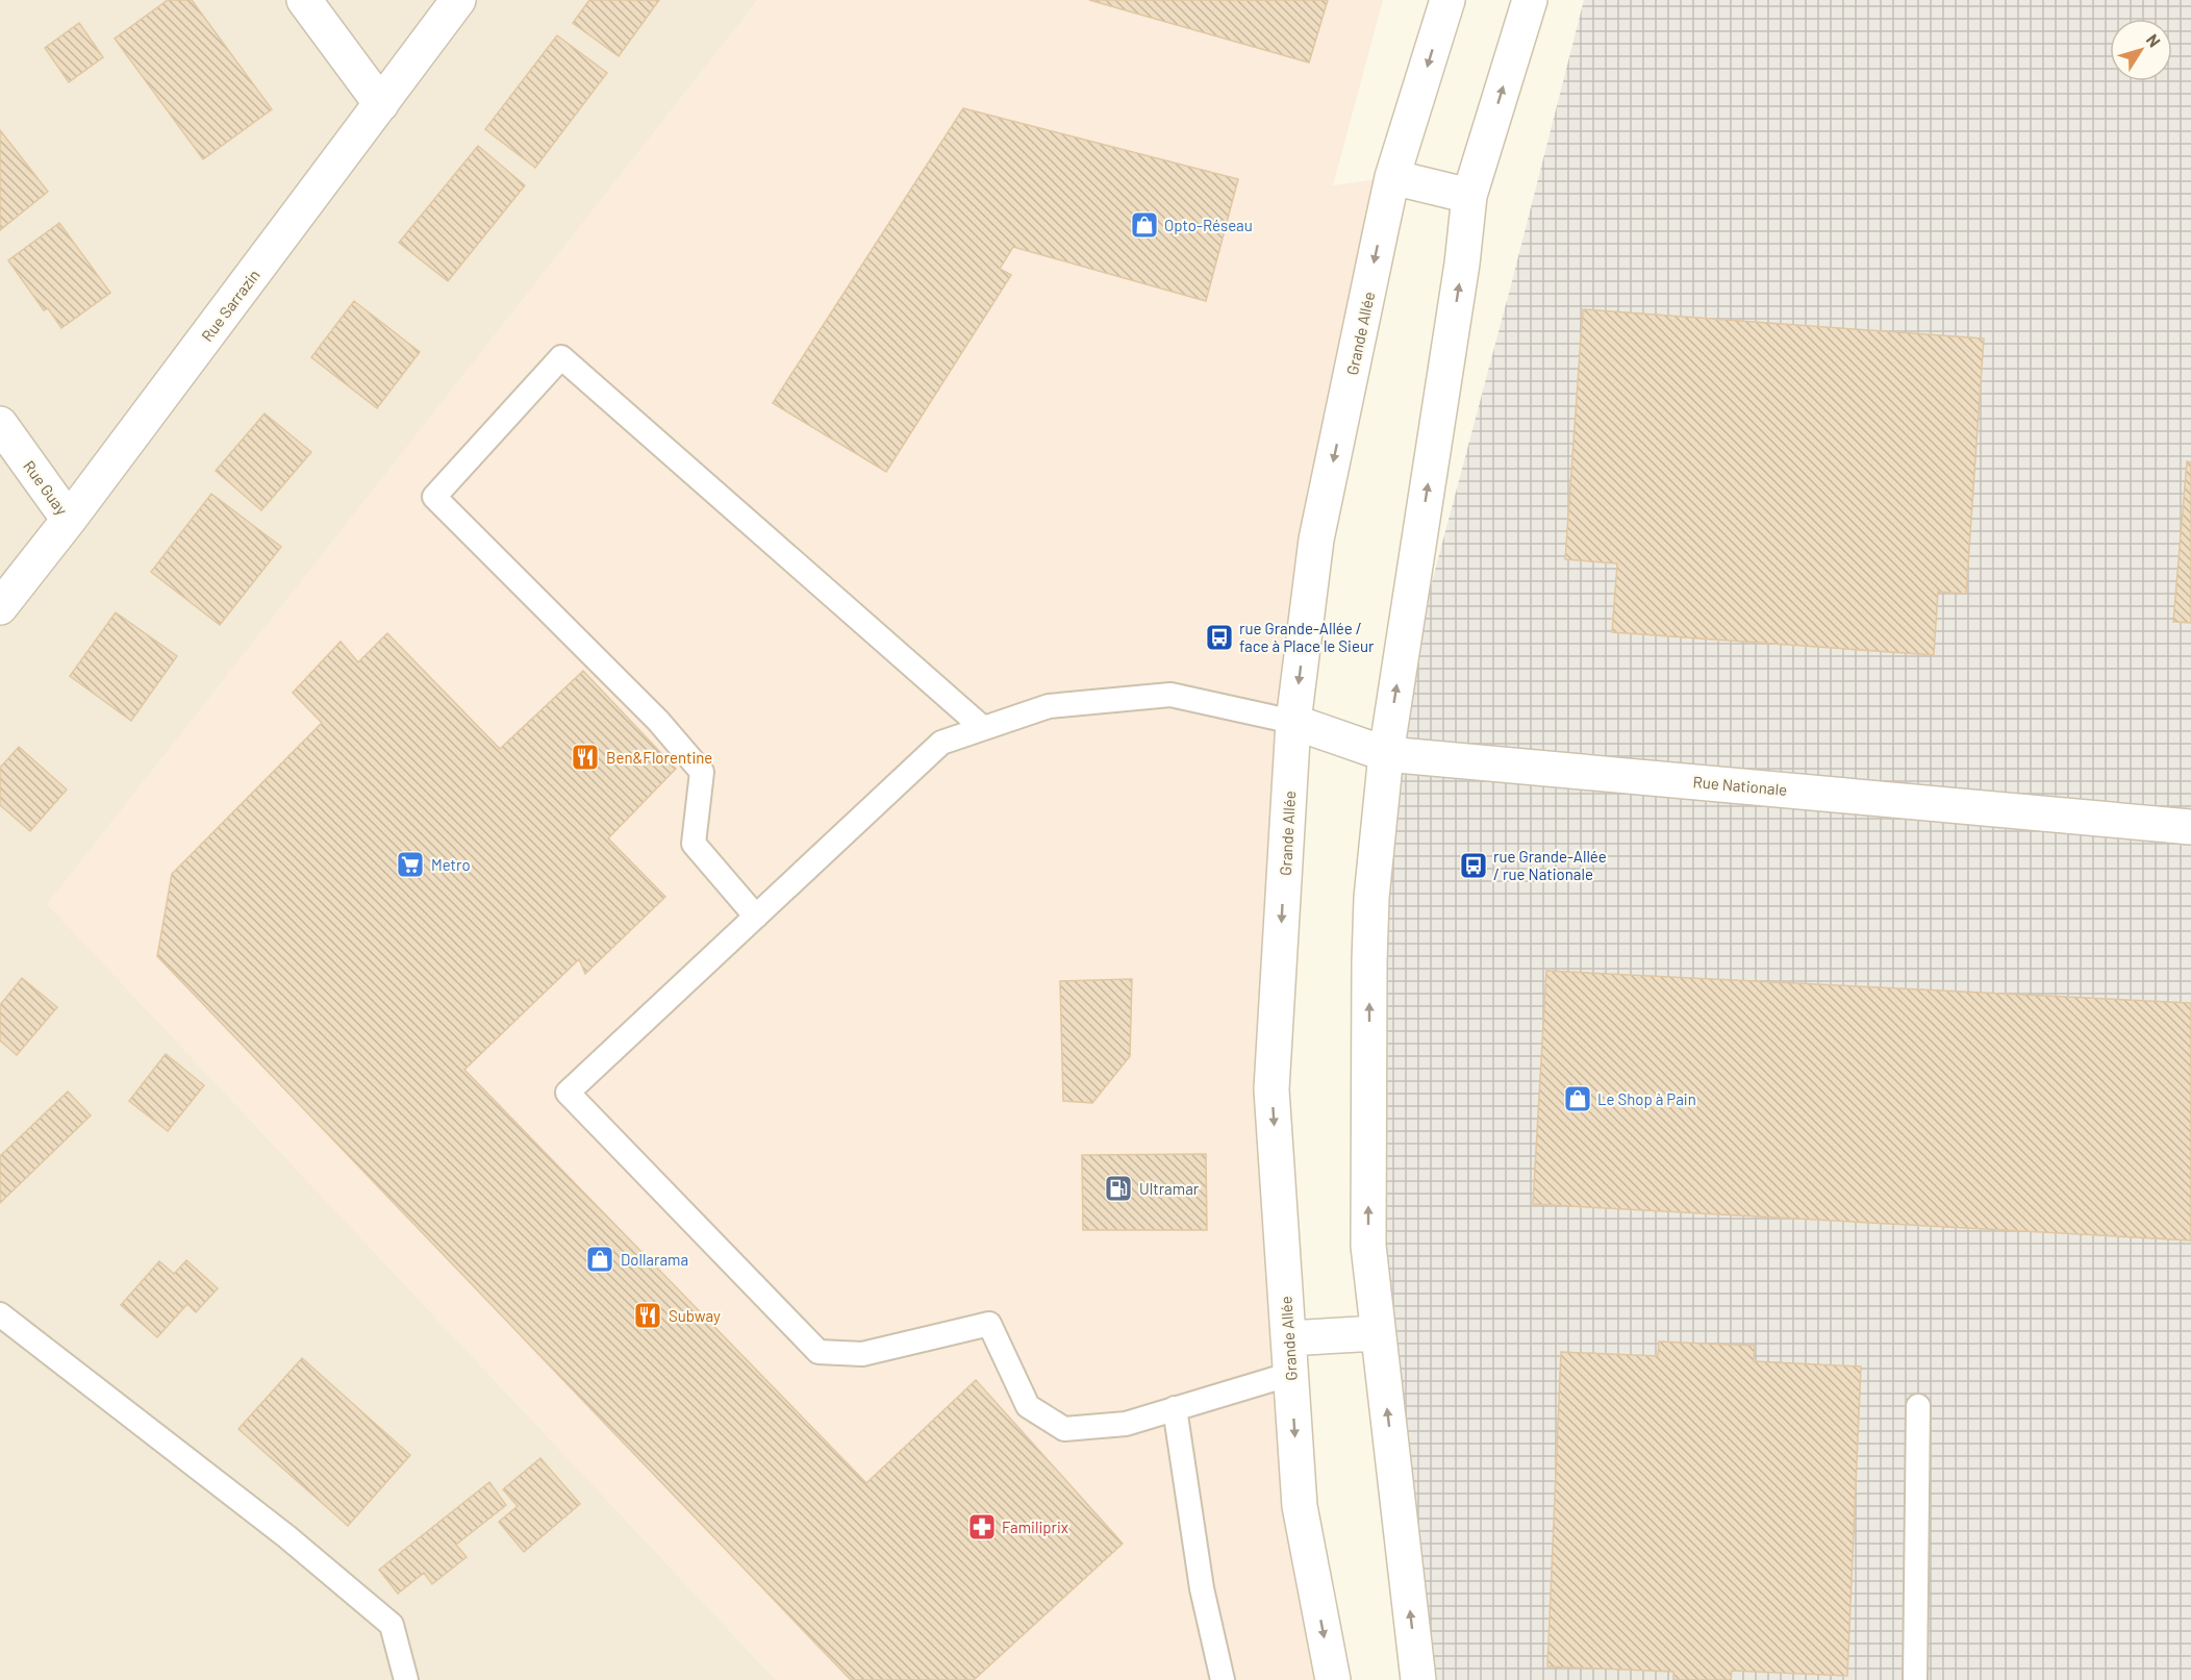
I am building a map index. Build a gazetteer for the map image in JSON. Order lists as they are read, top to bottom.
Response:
{
  "streets": {
    "street": [
      "Rue Sarrazin",
      "Grande Allée",
      "Rue Guay",
      "Rue Nationale"
    ]
  },
  "crossings": [
    ["Rue Sarrazin", "Rue Guay"],
    ["Grande Allée", "Rue Nationale"]
  ],
  "places": {
    "shop": ["Opto-Réseau", "Le Shop à Pain", "Dollarama"],
    "bus stop": ["rue Grande-Allée / face à Place le Sieur", "rue Grande-Allée / rue Nationale"],
    "restaurant": ["Ben&Florentine", "Subway"],
    "supermarket": ["Metro"],
    "fuel station": ["Ultramar"],
    "pharmacy": ["Familiprix"]
  },
  "north": "top right"
}
